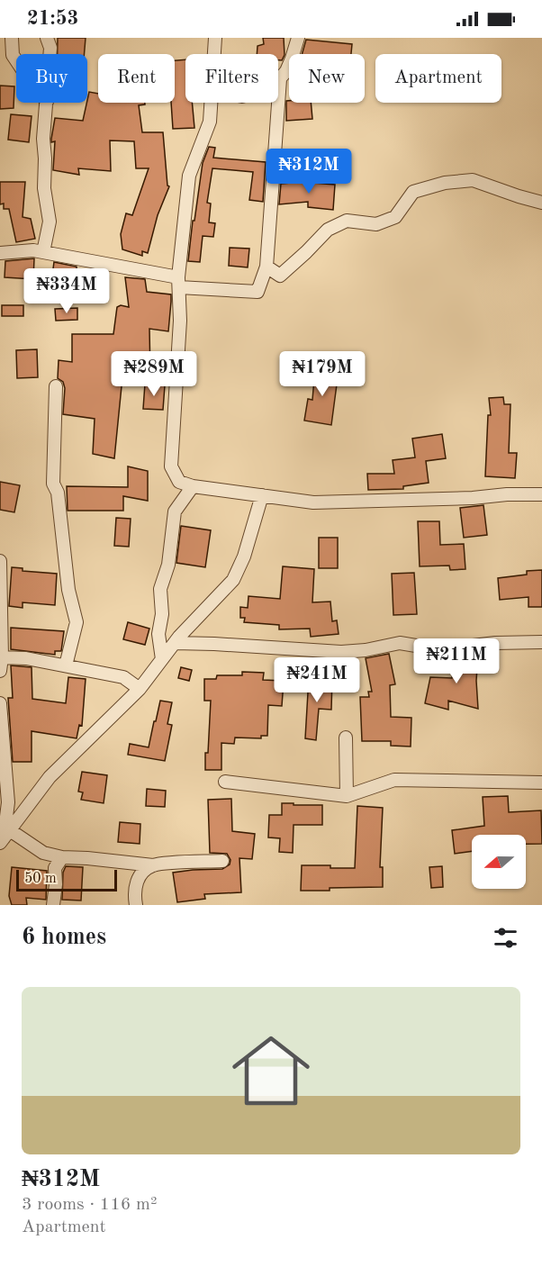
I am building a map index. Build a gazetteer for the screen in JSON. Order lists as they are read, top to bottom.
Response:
{
  "scale_bar": "50 m",
  "north": "left",
  "page": {
    "status": "21:53",
    "chip": [
      "Buy",
      "Rent",
      "Filters",
      "New",
      "Apartment"
    ],
    "price": [
      "₦312M",
      "₦334M",
      "₦289M",
      "₦179M",
      "₦211M",
      "₦241M"
    ],
    "scale": "50 m",
    "heading": "6 homes",
    "list": [
      {
        "name": "₦312M",
        "note": "3 rooms · 116 m² · Apartment"
      }
    ]
  }
}
